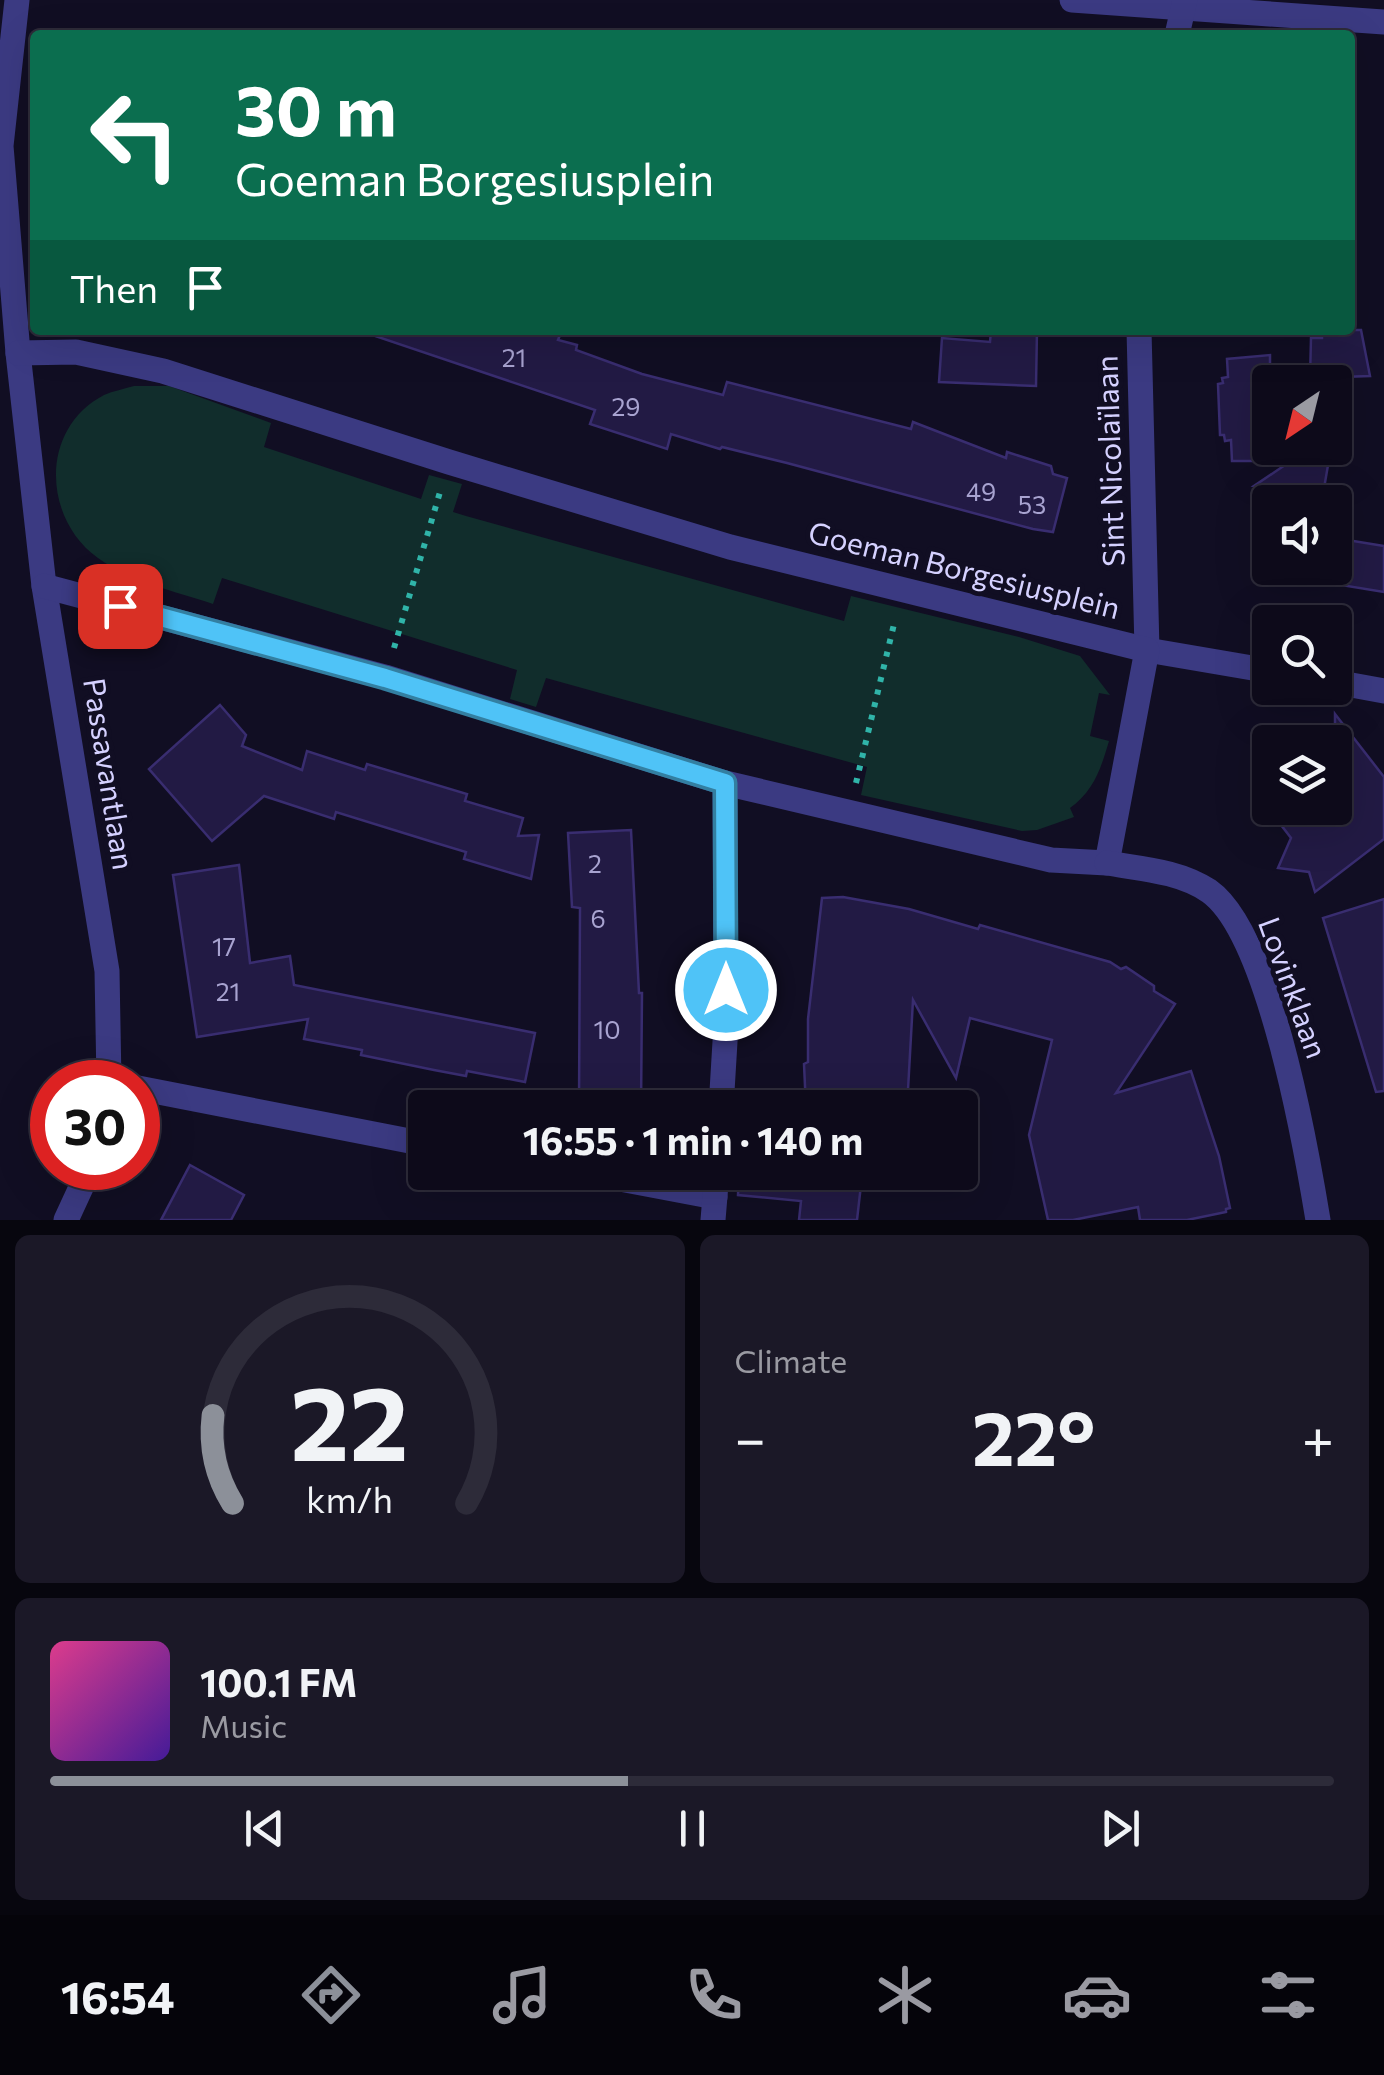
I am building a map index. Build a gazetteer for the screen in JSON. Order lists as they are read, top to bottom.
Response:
{
  "streets": {
    "street": [
      "Sint Nicolaïlaan",
      "Goeman Borgesiusplein",
      "Passavantlaan",
      "Lovinklaan"
    ]
  },
  "crossings": [
    ["Sint Nicolaïlaan", "Goeman Borgesiusplein"],
    ["Goeman Borgesiusplein", "Passavantlaan"],
    ["Goeman Borgesiusplein", "Lovinklaan"]
  ],
  "house_numbers": [
    "21",
    "29",
    "49",
    "53",
    "2",
    "6",
    "17",
    "21",
    "10"
  ],
  "north": "bottom left",
  "page": {
    "turn": ["30 m", "Goeman Borgesiusplein"],
    "then": "Then",
    "limit": "30",
    "trip": "16:55 · 1 min · 140 m",
    "tile": "Climate",
    "heat": ["−", "22°", "+"],
    "song": ["100.1 FM", "Music"],
    "tabs": "16:54",
    "gauge": ["22", "km/h"]
  }
}
